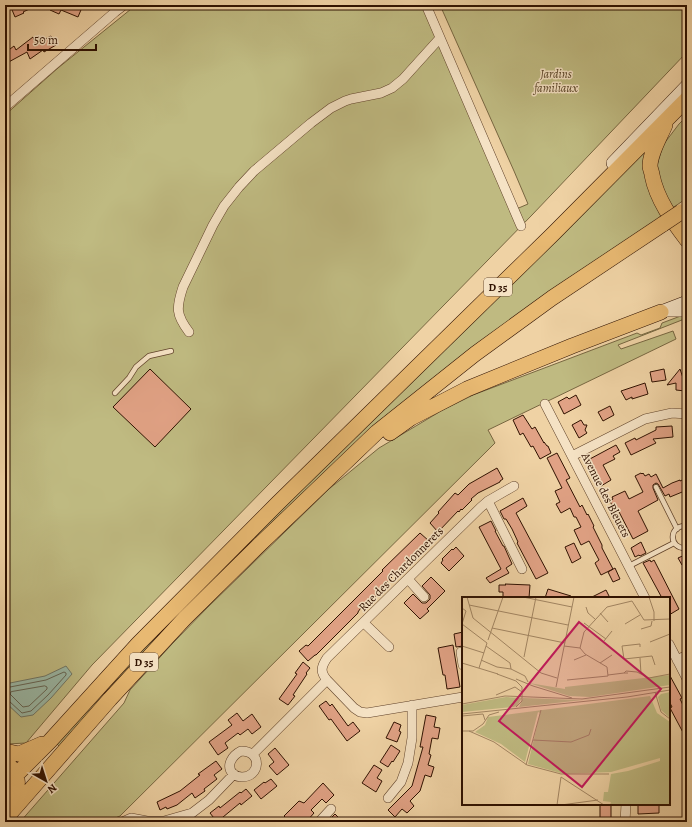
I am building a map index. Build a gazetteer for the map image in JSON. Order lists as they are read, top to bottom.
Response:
{
  "streets": {
    "main road": ["D 35"],
    "street": ["Avenue des Bleuets", "Rue des Chardonnerets"]
  },
  "parks": ["Jardins familiaux"],
  "scale_bar": "50 m",
  "north": "bottom right"
}
